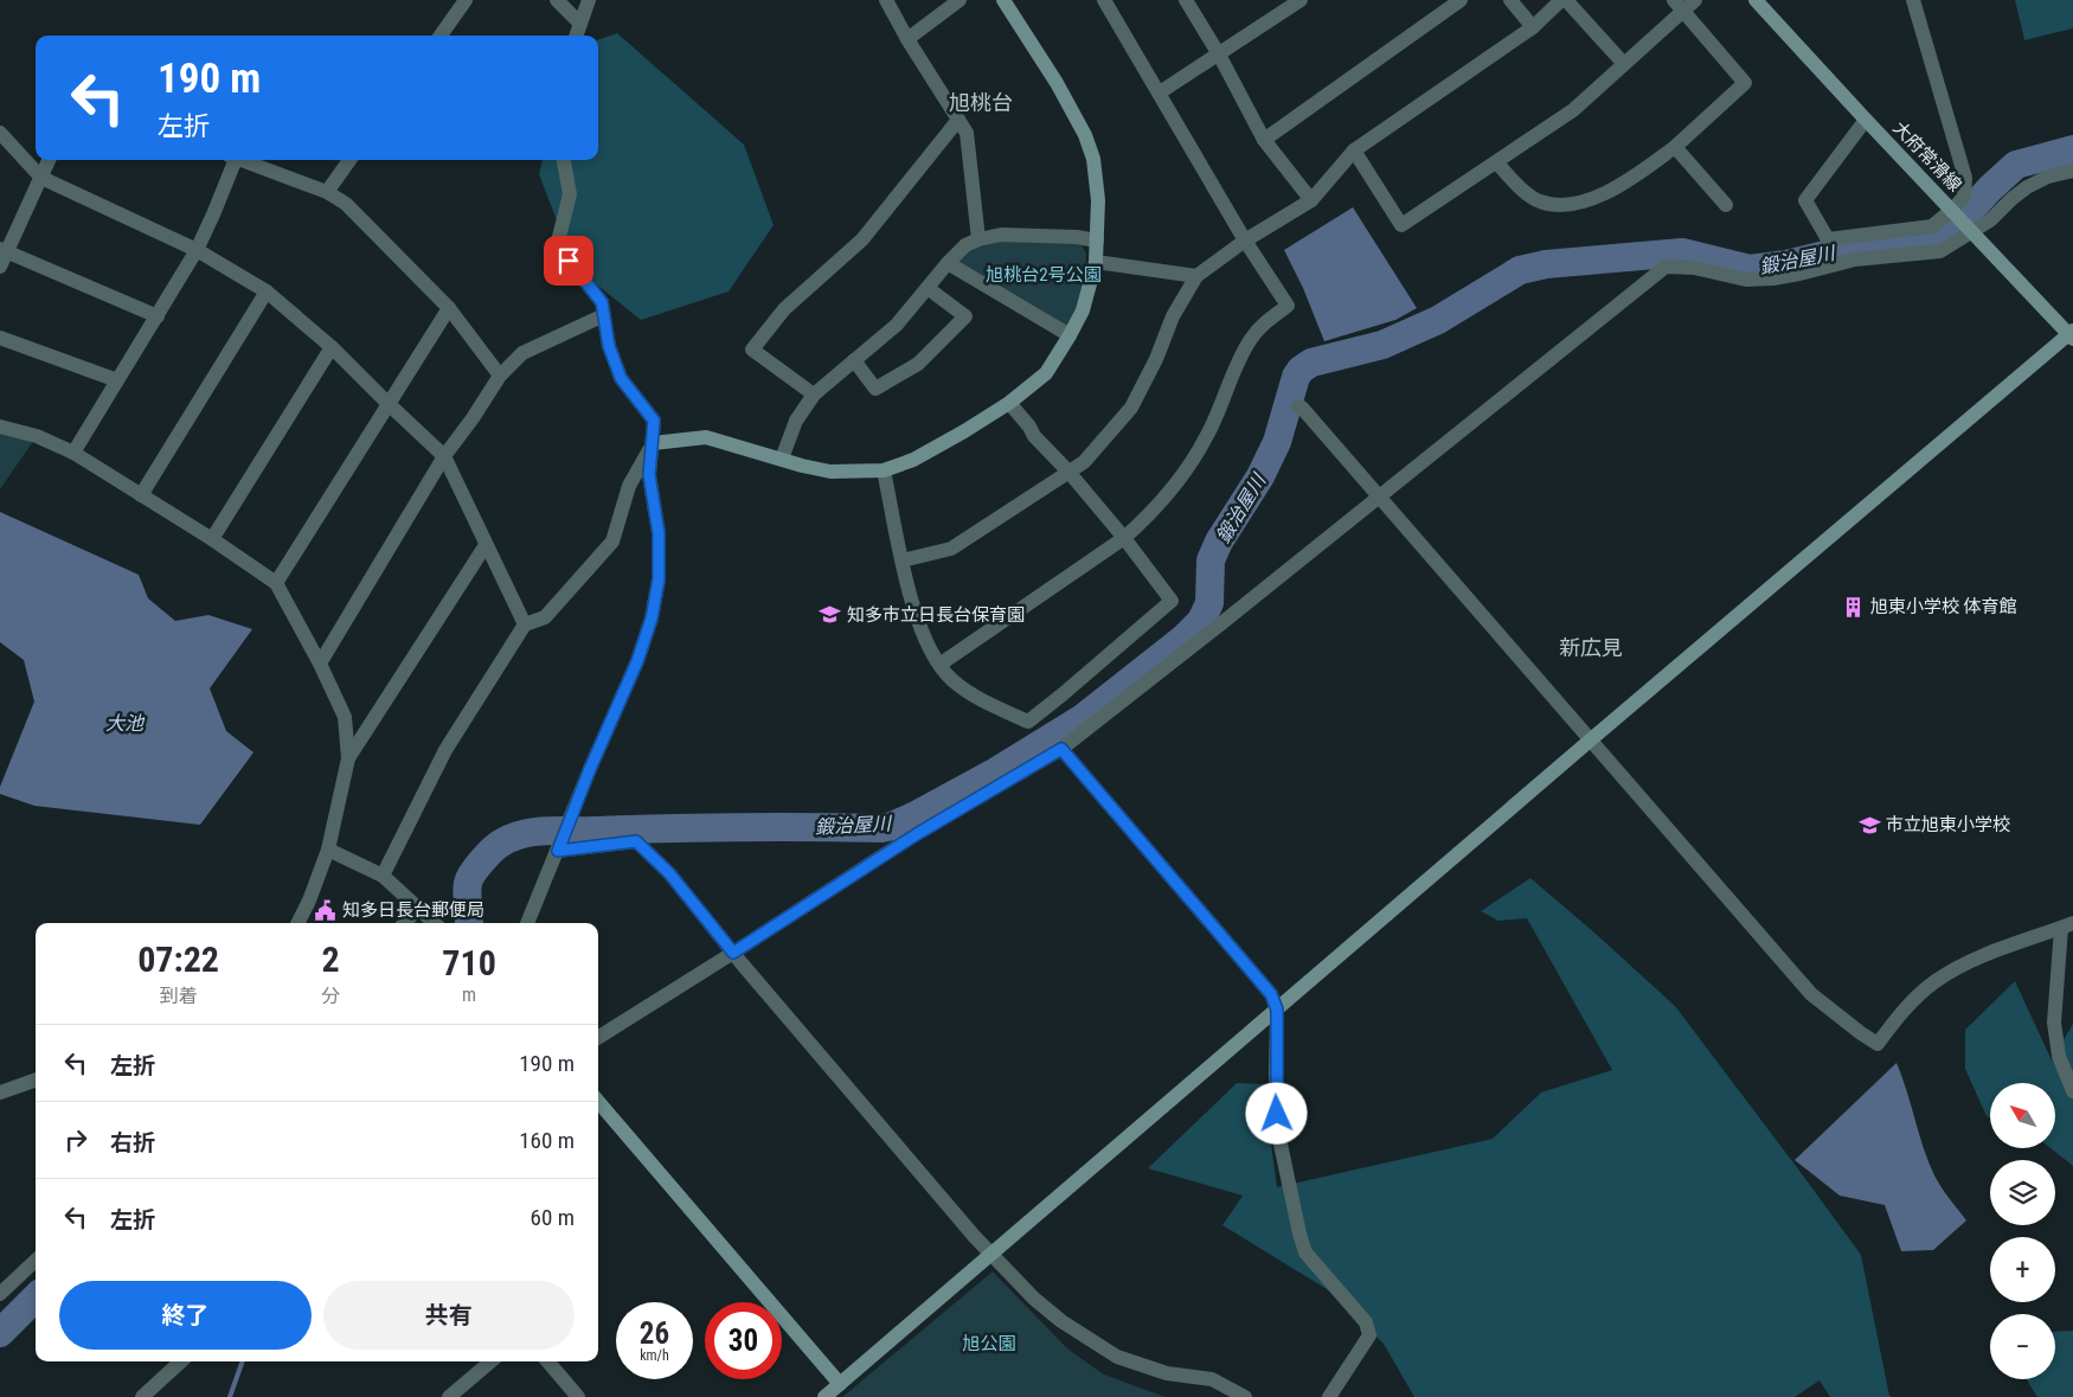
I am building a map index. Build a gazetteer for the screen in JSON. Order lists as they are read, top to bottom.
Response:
{
  "streets": {
    "street": ["大府常滑線"]
  },
  "districts": ["旭桃台", "新広見"],
  "water": ["鍛治屋川", "大池"],
  "parks": ["旭桃台2号公園", "旭公園"],
  "places": {
    "building": ["旭東小学校 体育館"],
    "school or university": ["知多市立日長台保育園", "市立旭東小学校"],
    "public building": ["知多日長台郵便局"]
  },
  "north": "top left",
  "page": {
    "turn": ["190 m", "左折"],
    "eta": [
      "07:22",
      "到着",
      "2",
      "分",
      "710",
      "m"
    ],
    "list": [
      {
        "name": "左折",
        "value": "190 m"
      },
      {
        "name": "右折",
        "value": "160 m"
      },
      {
        "name": "左折",
        "value": "60 m"
      }
    ],
    "map_buttons": ["+", "−"],
    "buttons": ["終了", "共有"],
    "speed": "26 km/h",
    "limit": "30"
  }
}
